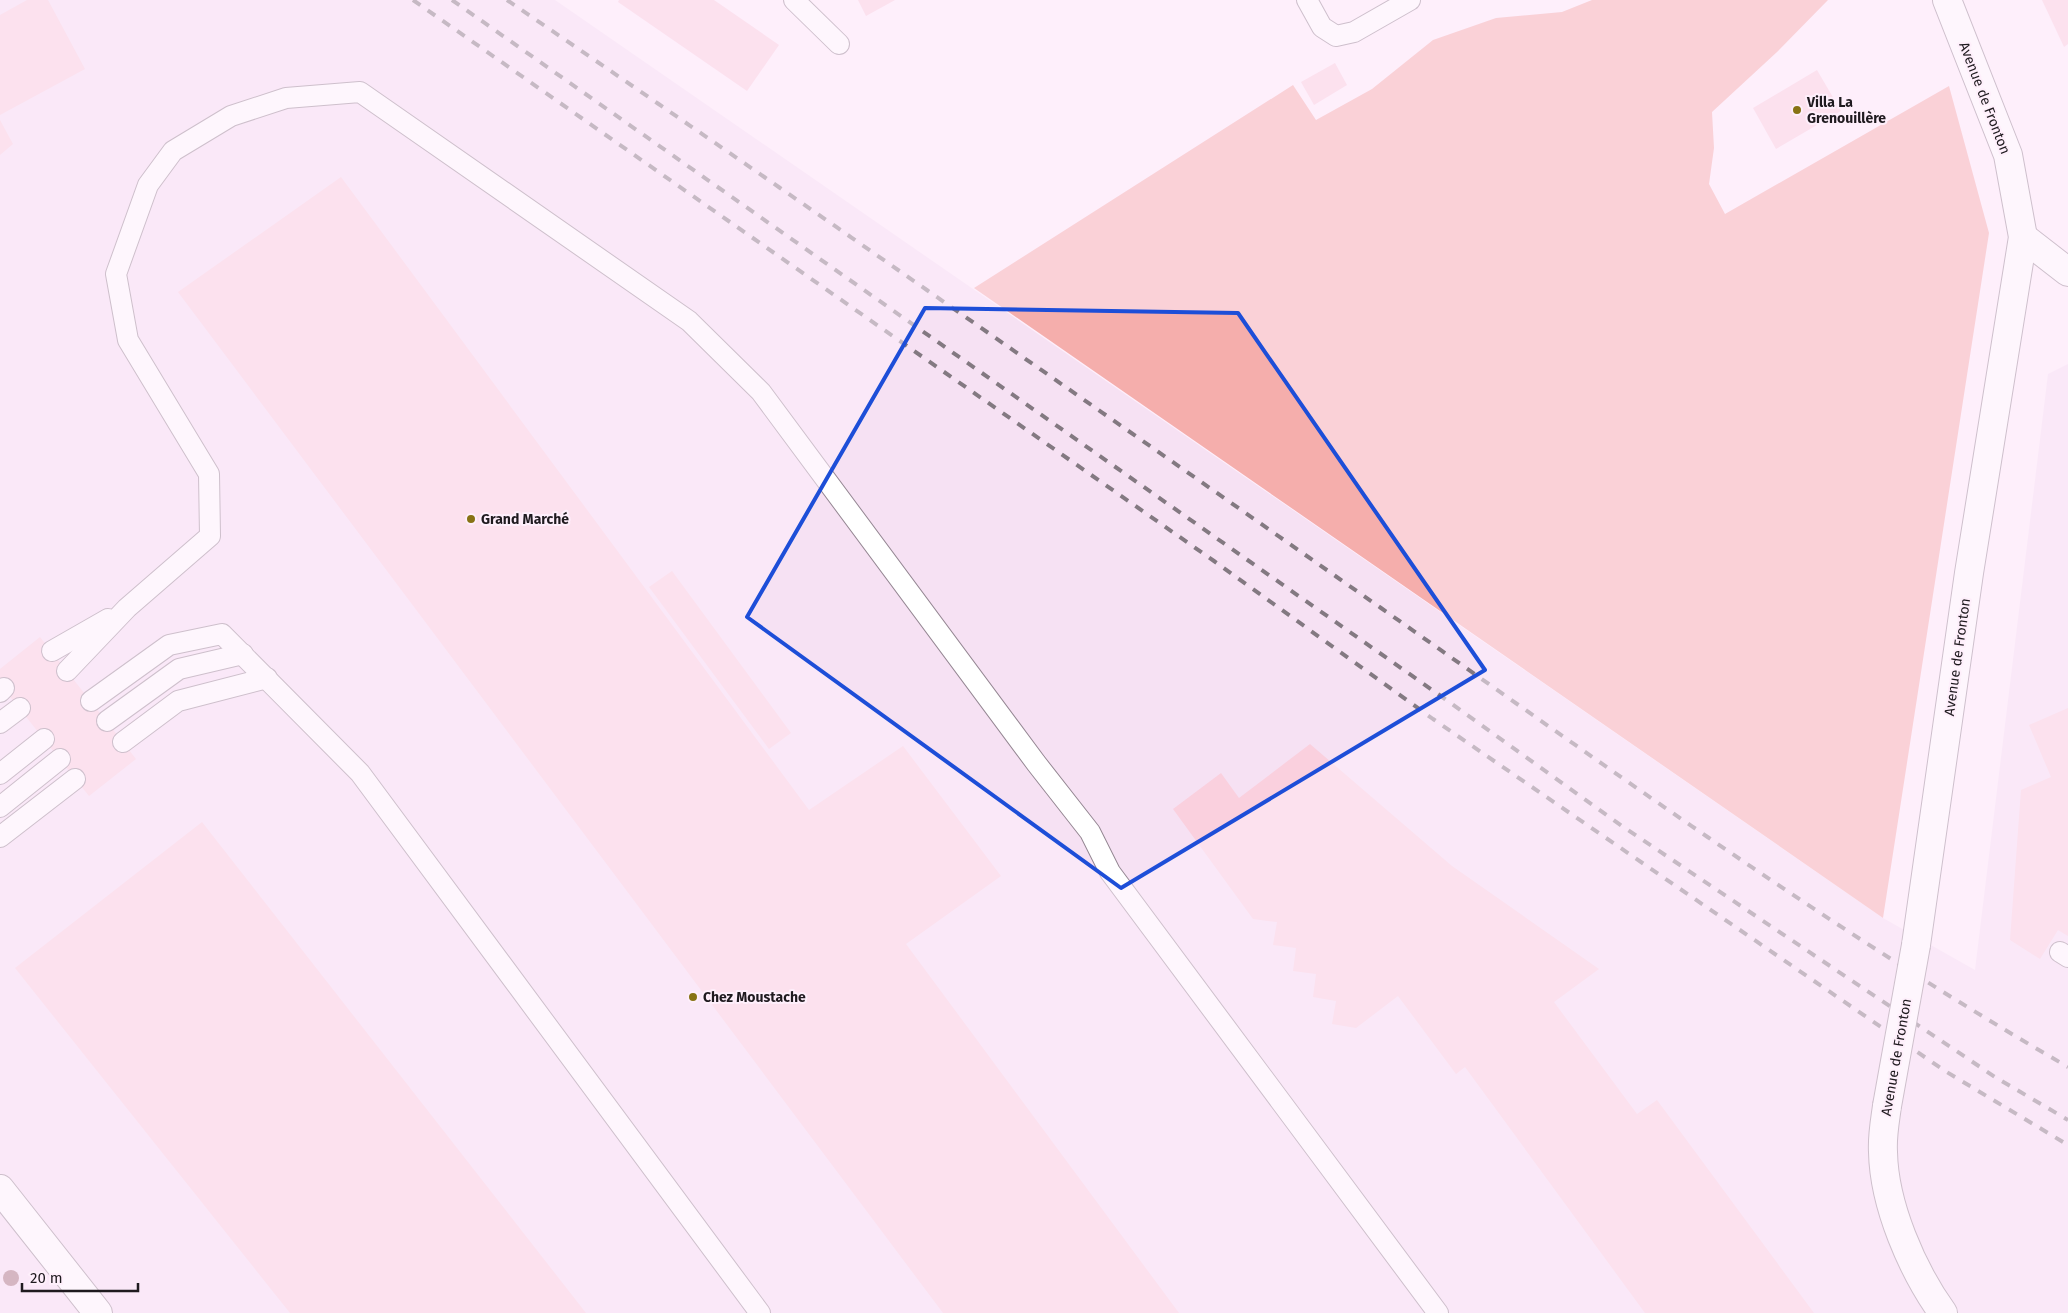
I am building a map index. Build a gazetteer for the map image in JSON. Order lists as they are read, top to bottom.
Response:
{
  "streets": {
    "street": ["Avenue de Fronton"]
  },
  "places": ["Villa La Grenouillère", "Grand Marché", "Chez Moustache"],
  "scale_bar": "20 m"
}
